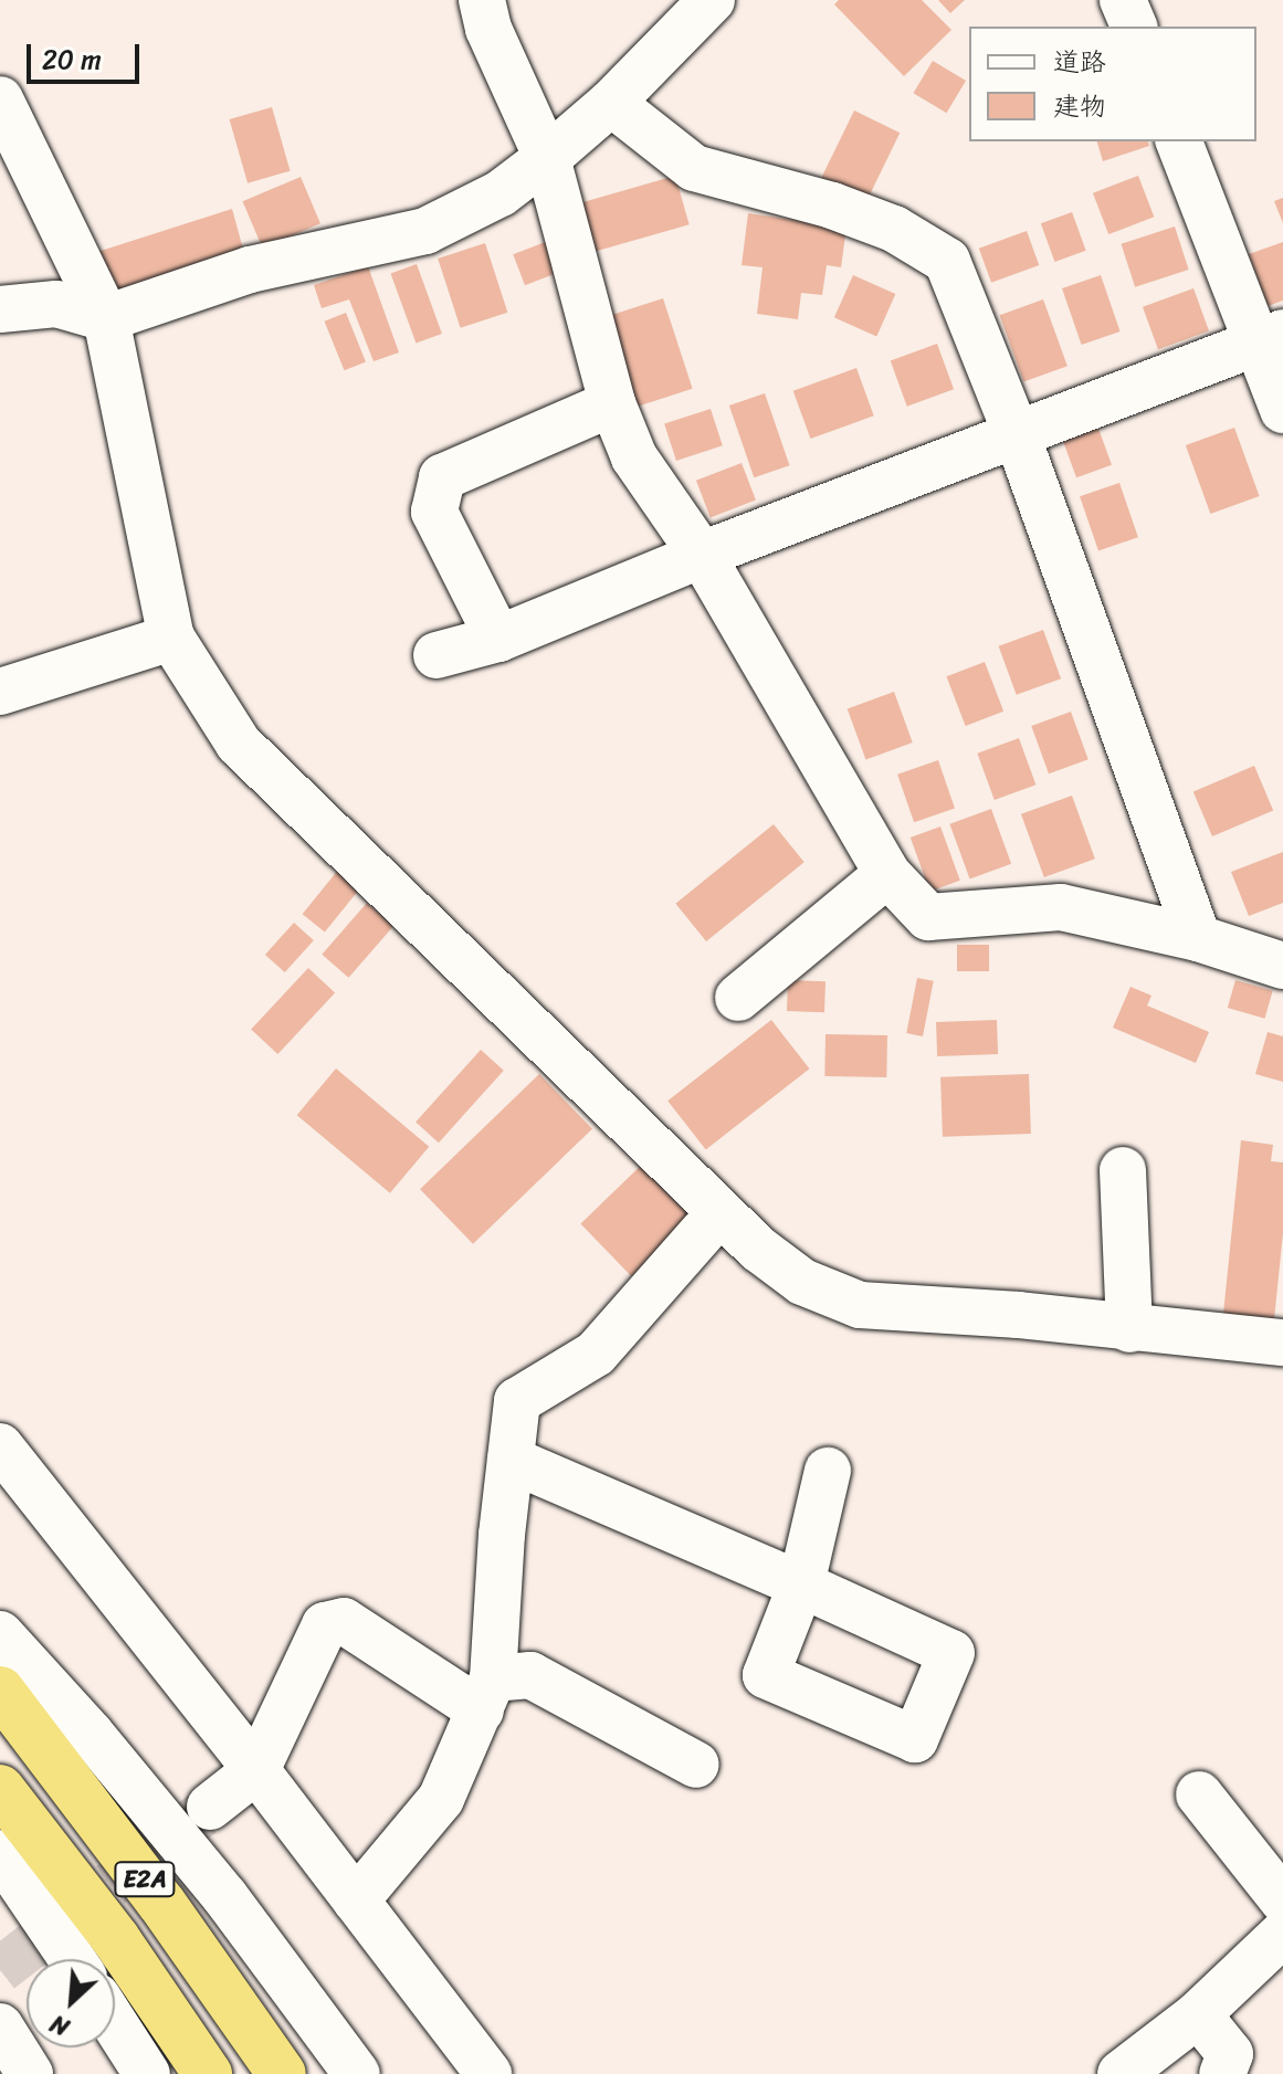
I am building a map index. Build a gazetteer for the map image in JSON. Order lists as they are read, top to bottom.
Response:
{
  "streets": {
    "highway": ["E2A"]
  },
  "legend": ["道路", "建物"],
  "scale_bar": "20 m",
  "north": "bottom left"
}
